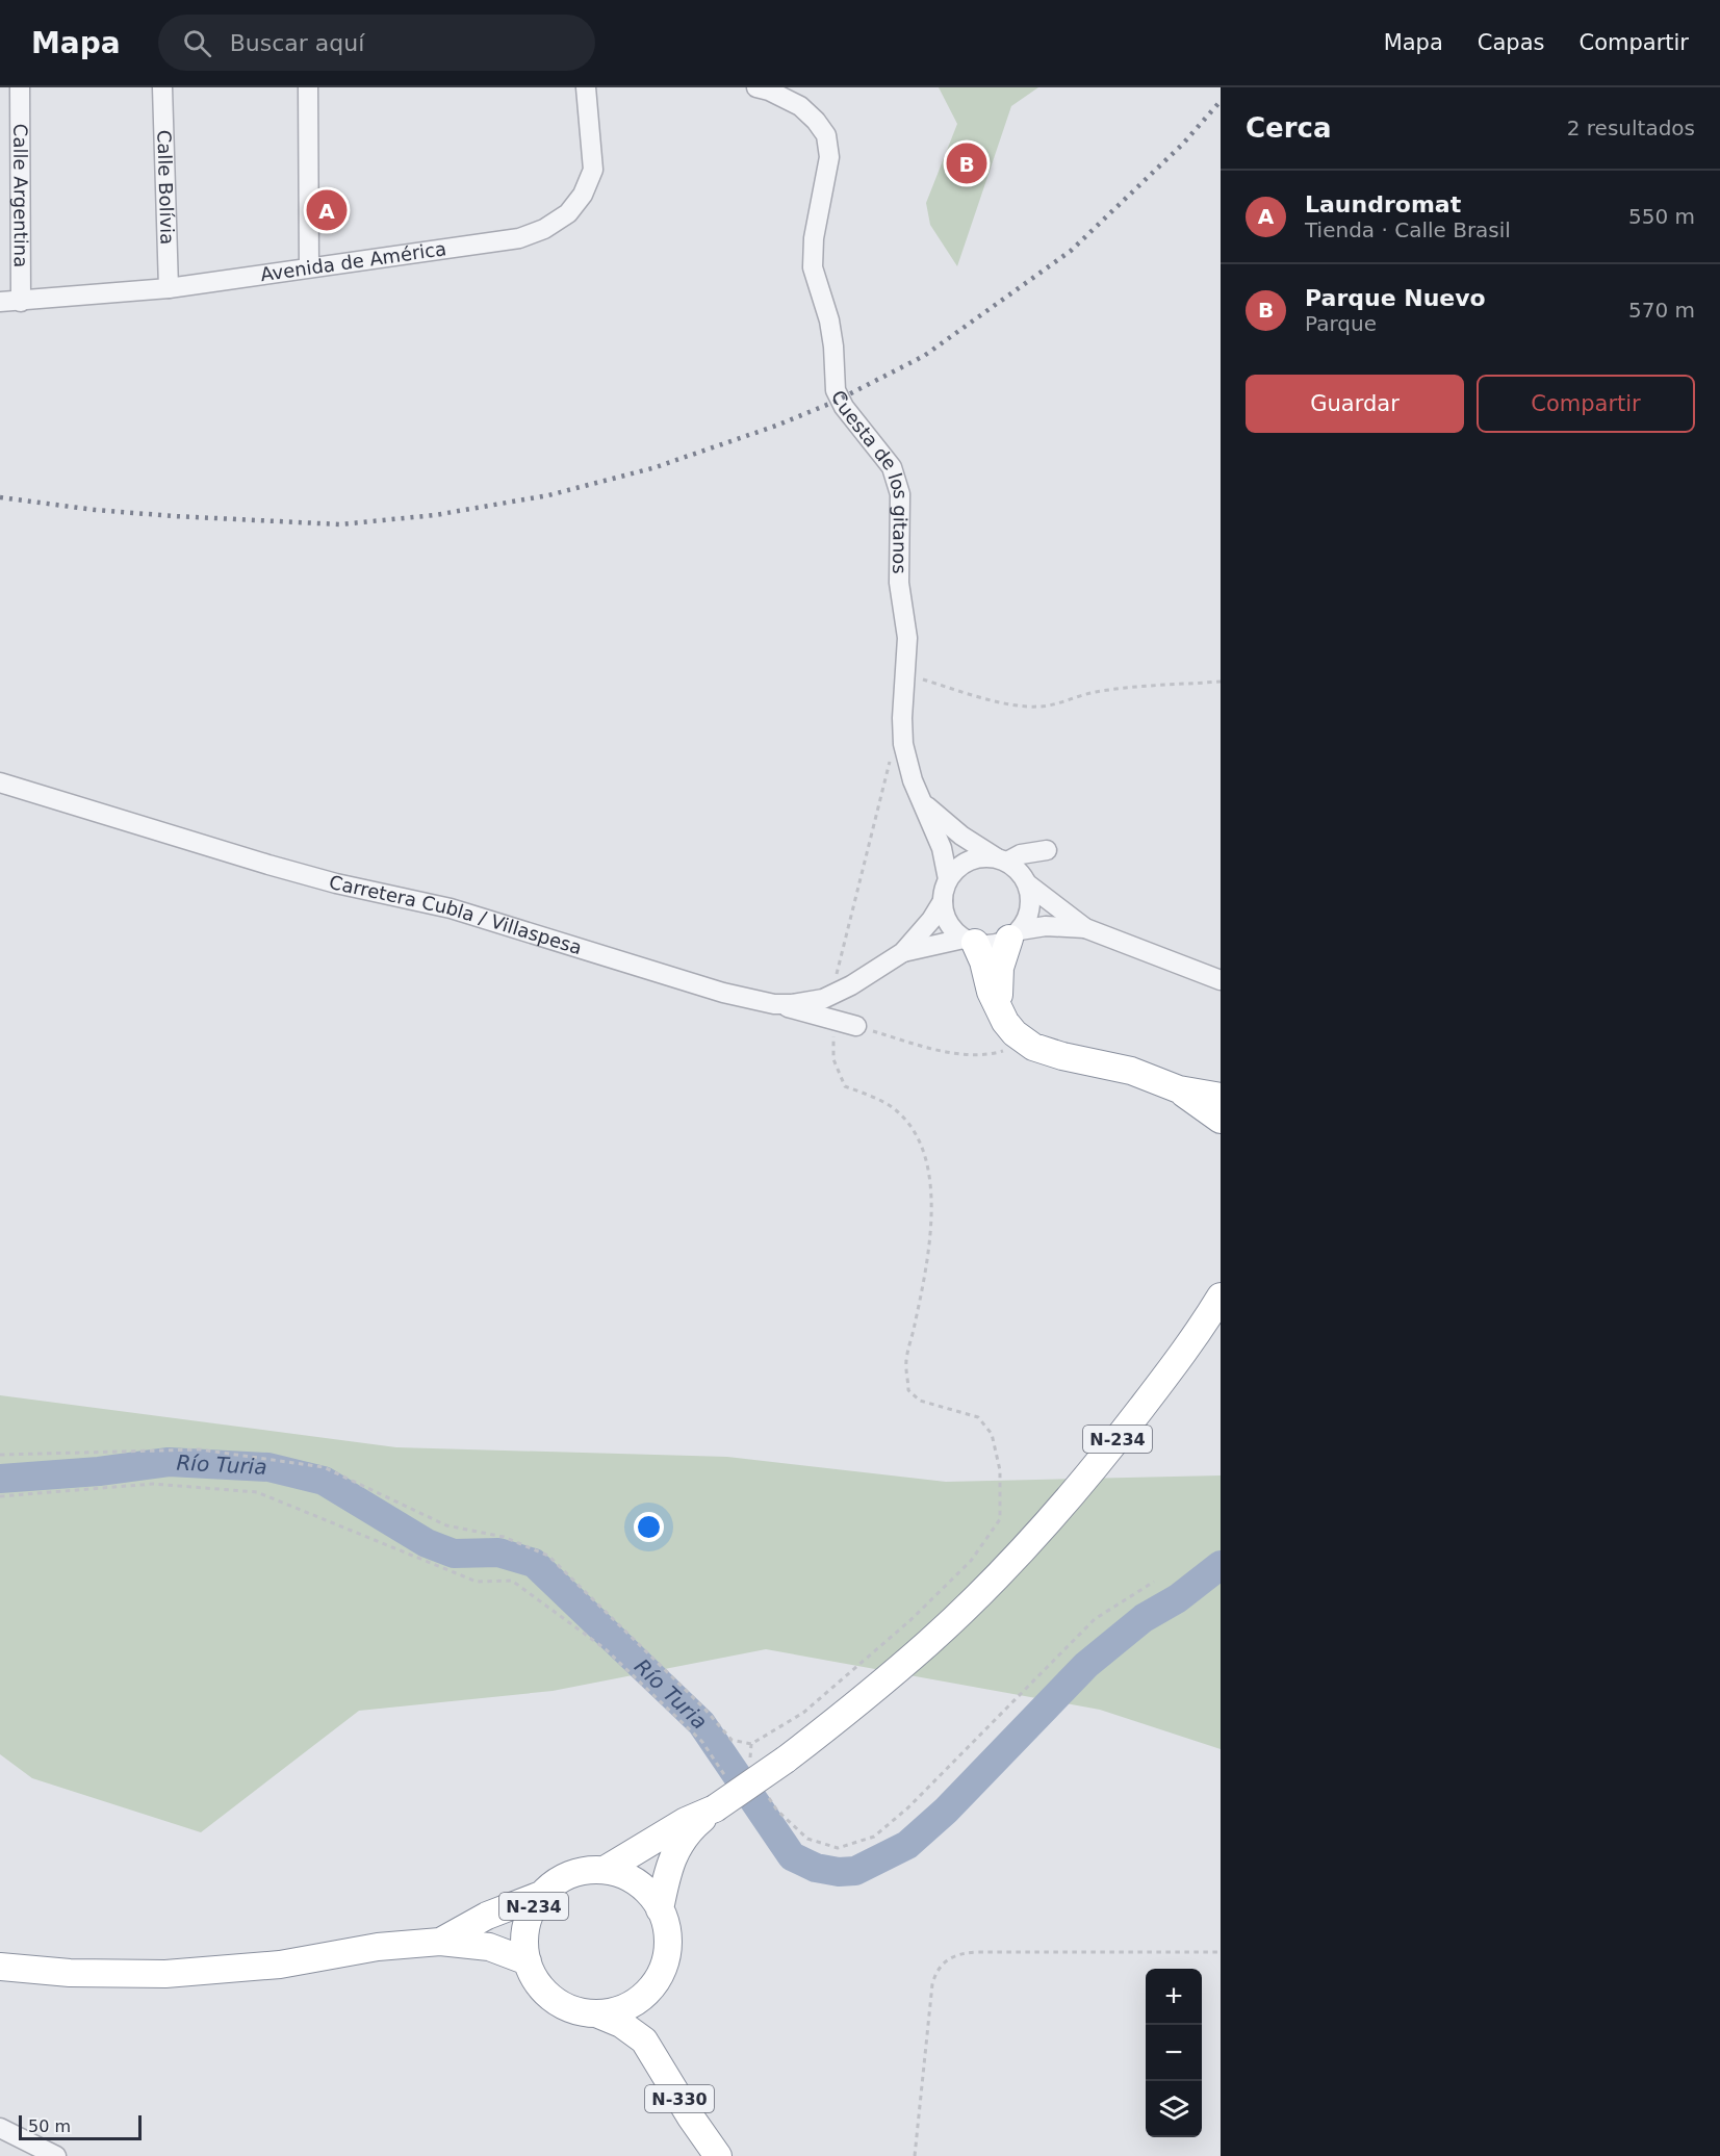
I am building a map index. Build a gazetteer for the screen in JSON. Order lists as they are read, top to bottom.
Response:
{
  "streets": {
    "highway": ["N-234", "N-330"],
    "street": [
      "Calle Bolívia",
      "Calle Argentina",
      "Avenida de América",
      "Cuesta de los gitanos",
      "Carretera Cubla / Villaspesa"
    ]
  },
  "crossings": [
    ["Calle Bolívia", "Avenida de América"],
    ["Calle Argentina", "Avenida de América"],
    ["Cuesta de los gitanos", "Carretera Cubla / Villaspesa"],
    ["N-234", "N-330"]
  ],
  "water": ["Río Turia"],
  "scale_bar": "50 m",
  "page": {
    "header": "Mapa",
    "search": "Buscar aquí",
    "nav": ["Mapa", "Capas", "Compartir"],
    "heading": ["Cerca", "2 resultados"],
    "pins": ["B", "A"],
    "list": [
      {
        "mark": "A",
        "name": "Laundromat",
        "note": "Tienda · Calle Brasil",
        "value": "550 m"
      },
      {
        "mark": "B",
        "name": "Parque Nuevo",
        "note": "Parque",
        "value": "570 m"
      }
    ],
    "buttons": ["Guardar", "Compartir"],
    "map_buttons": ["+", "−"],
    "scale": "50 m"
  }
}
